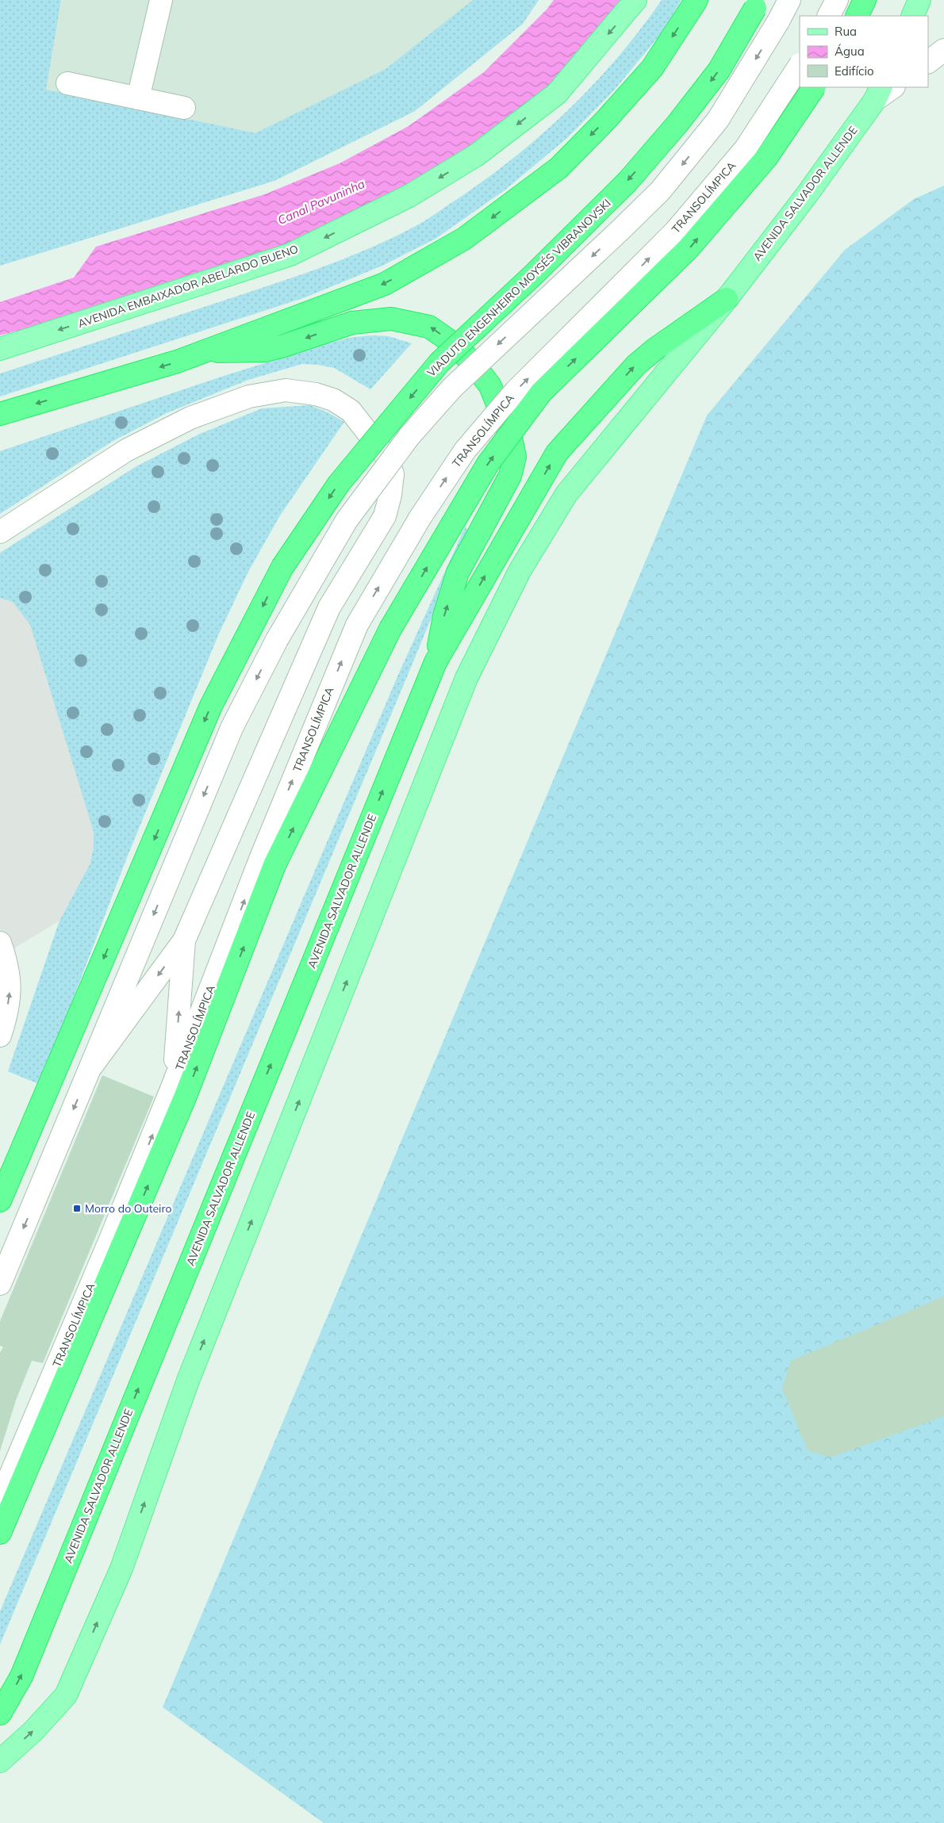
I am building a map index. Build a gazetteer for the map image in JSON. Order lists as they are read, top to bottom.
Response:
{
  "streets": {
    "highway": ["AVENIDA SALVADOR ALLENDE", "VIADUTO ENGENHEIRO MOYSÉS VIBRANOVSKI"],
    "main road": ["AVENIDA EMBAIXADOR ABELARDO BUENO"],
    "street": ["TRANSOLÍMPICA"]
  },
  "one_way": ["AVENIDA SALVADOR ALLENDE", "AVENIDA EMBAIXADOR ABELARDO BUENO"],
  "water": ["Canal Pavuninha"],
  "places": {
    "transit": ["Morro do Outeiro"]
  },
  "legend": ["Rua", "Água", "Edifício"]
}
